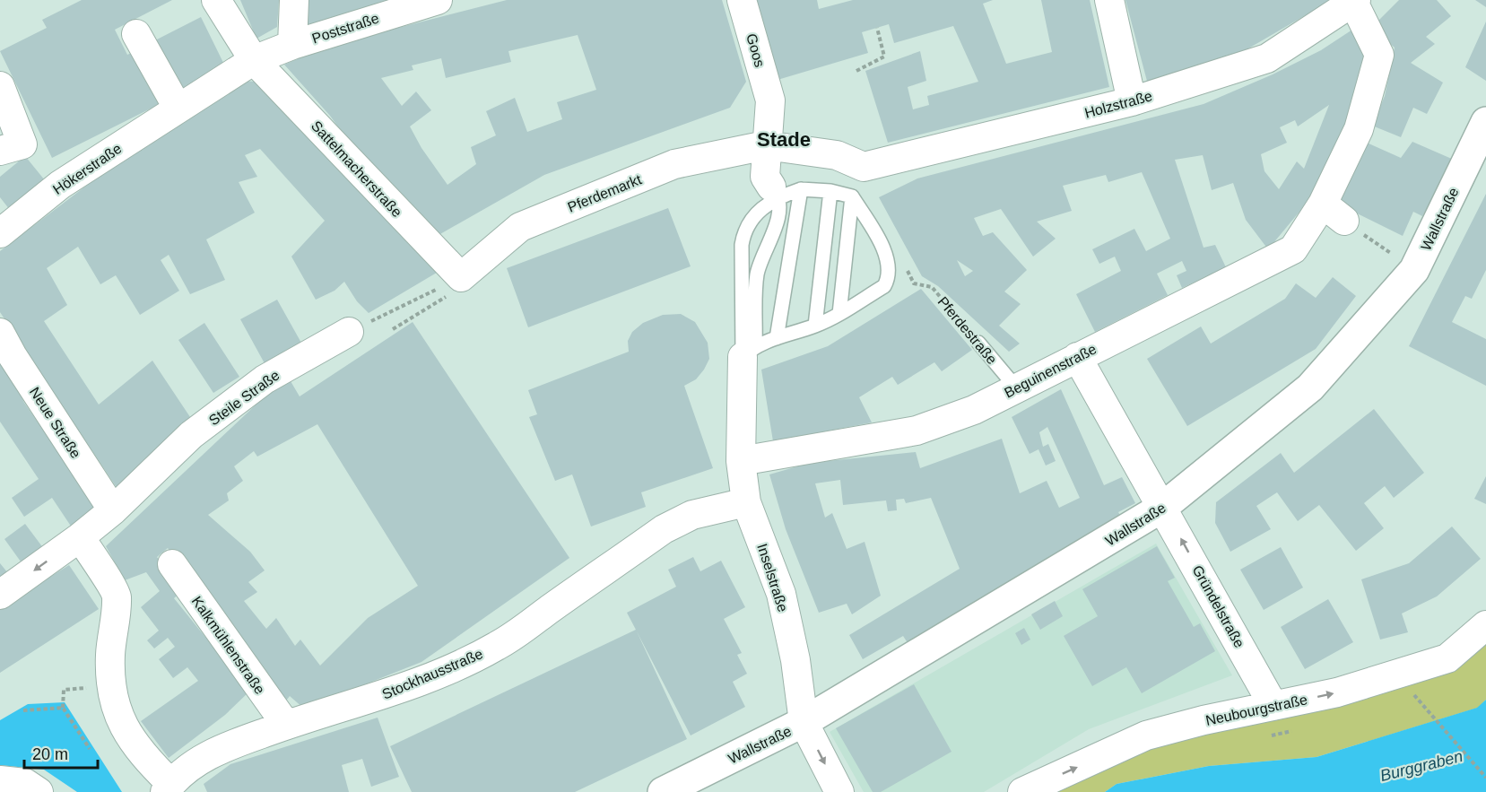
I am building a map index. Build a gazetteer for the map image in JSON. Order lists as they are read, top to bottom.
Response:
{
  "streets": {
    "main road": ["Wallstraße"],
    "street": [
      "Poststraße",
      "Goos",
      "Holzstraße",
      "Hökerstraße",
      "Sattelmacherstraße",
      "Pferdemarkt",
      "Beguinenstraße",
      "Steile Straße",
      "Neue Straße",
      "Inselstraße",
      "Gründelstraße",
      "Kalkmühlenstraße",
      "Stockhausstraße",
      "Neubourgstraße"
    ],
    "lane": ["Pferdestraße"]
  },
  "crossings": [
    ["Poststraße", "Hökerstraße"],
    ["Poststraße", "Sattelmacherstraße"],
    ["Goos", "Pferdemarkt"],
    ["Holzstraße", "Pferdemarkt"],
    ["Holzstraße", "Beguinenstraße"],
    ["Hökerstraße", "Sattelmacherstraße"],
    ["Sattelmacherstraße", "Pferdemarkt"],
    ["Wallstraße", "Inselstraße"],
    ["Wallstraße", "Gründelstraße"],
    ["Pferdestraße", "Beguinenstraße"],
    ["Beguinenstraße", "Inselstraße"],
    ["Beguinenstraße", "Gründelstraße"],
    ["Steile Straße", "Neue Straße"],
    ["Inselstraße", "Stockhausstraße"],
    ["Gründelstraße", "Neubourgstraße"],
    ["Kalkmühlenstraße", "Stockhausstraße"]
  ],
  "one_way": ["Gründelstraße", "Neubourgstraße"],
  "districts": ["Stade"],
  "water": ["Burggraben"],
  "scale_bar": "20 m"
}
